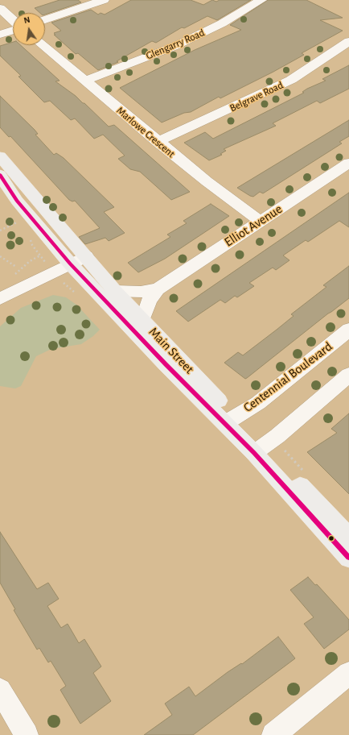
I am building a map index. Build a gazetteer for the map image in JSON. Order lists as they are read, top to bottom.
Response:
{
  "streets": {
    "main road": ["Main Street"],
    "street": [
      "Glengarry Road",
      "Belgrave Road",
      "Marlowe Crescent",
      "Elliot Avenue",
      "Centennial Boulevard"
    ]
  },
  "crossings": [
    ["Glengarry Road", "Marlowe Crescent"],
    ["Belgrave Road", "Marlowe Crescent"],
    ["Marlowe Crescent", "Elliot Avenue"],
    ["Elliot Avenue", "Main Street"],
    ["Main Street", "Centennial Boulevard"]
  ],
  "north": "top"
}
